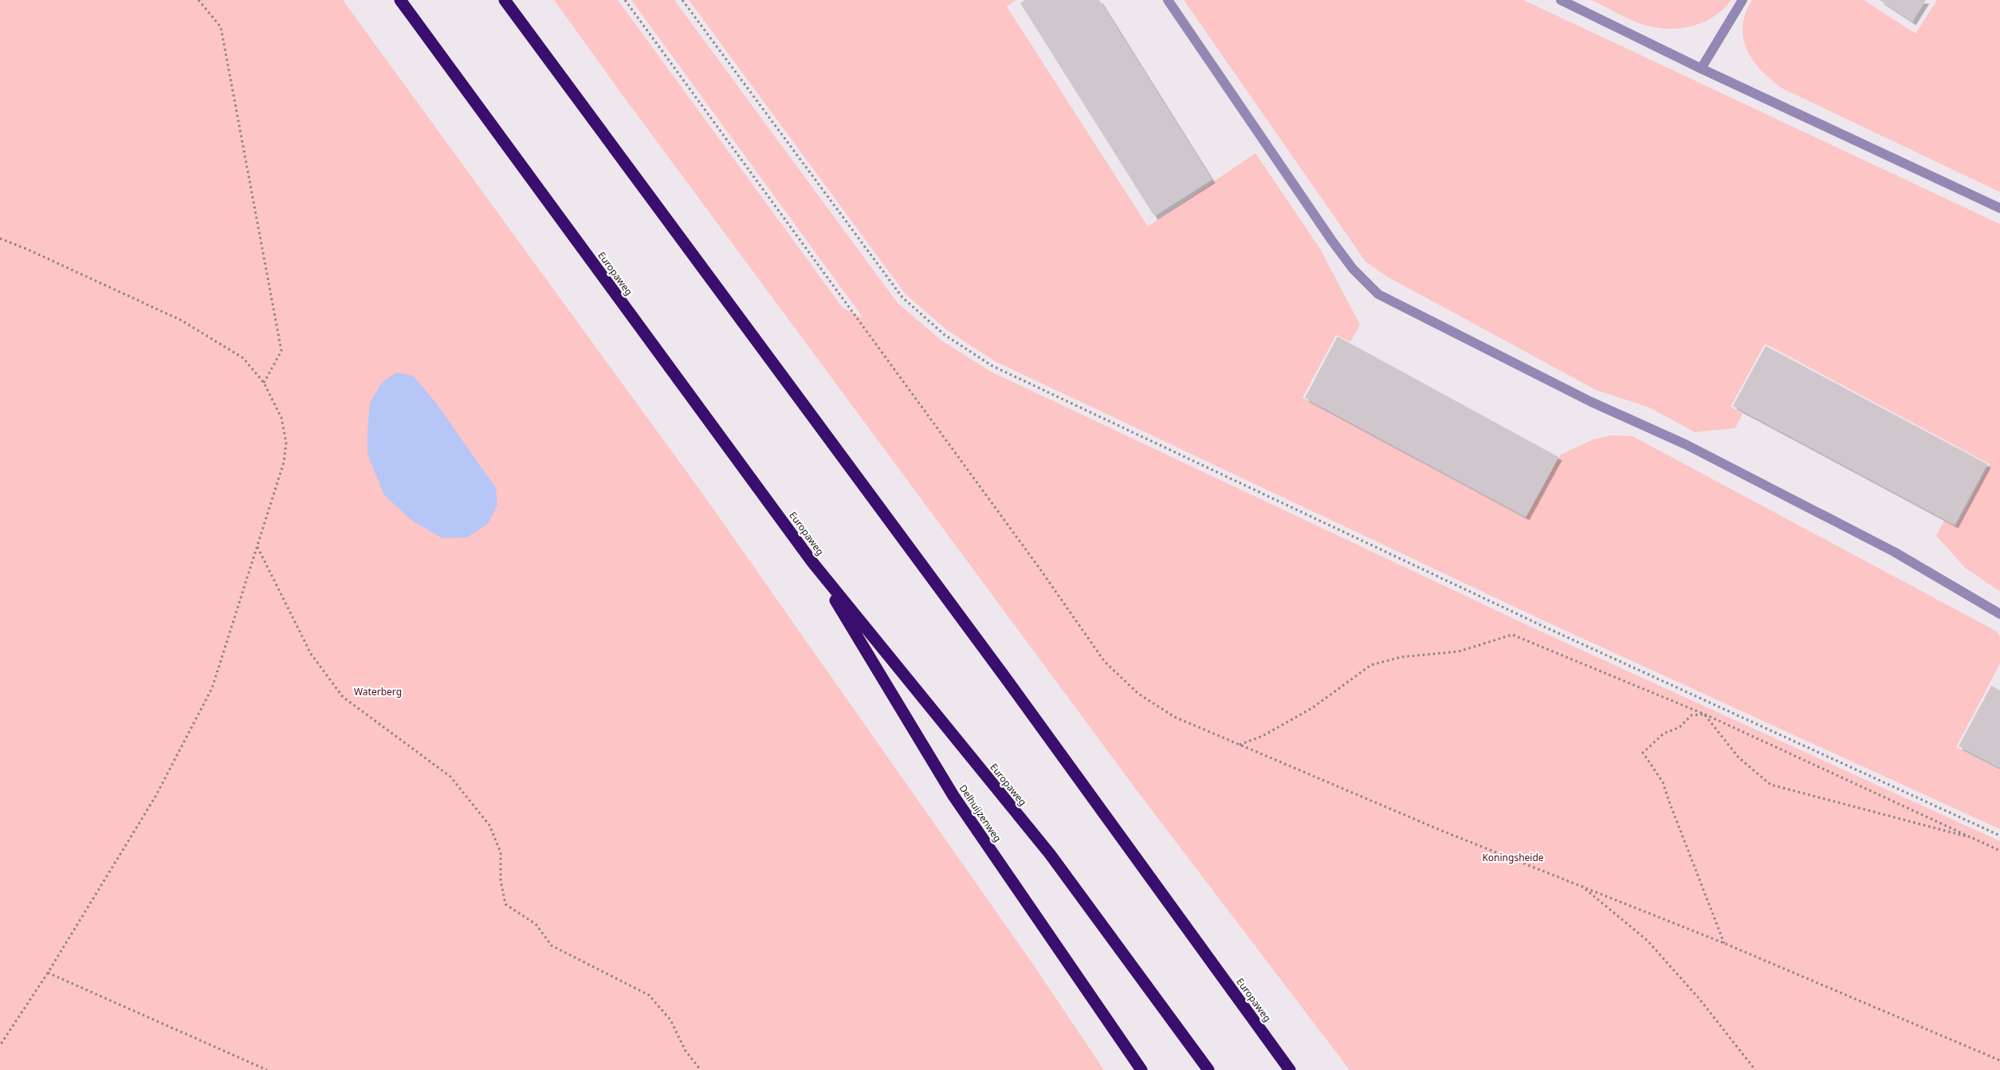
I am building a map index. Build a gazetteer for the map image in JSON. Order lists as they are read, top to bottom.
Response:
{
  "streets": {
    "highway": ["Europaweg", "Delhuijzenweg"]
  },
  "crossings": [
    ["Europaweg", "Delhuijzenweg"]
  ],
  "parks": ["Waterberg", "Koningsheide"]
}
